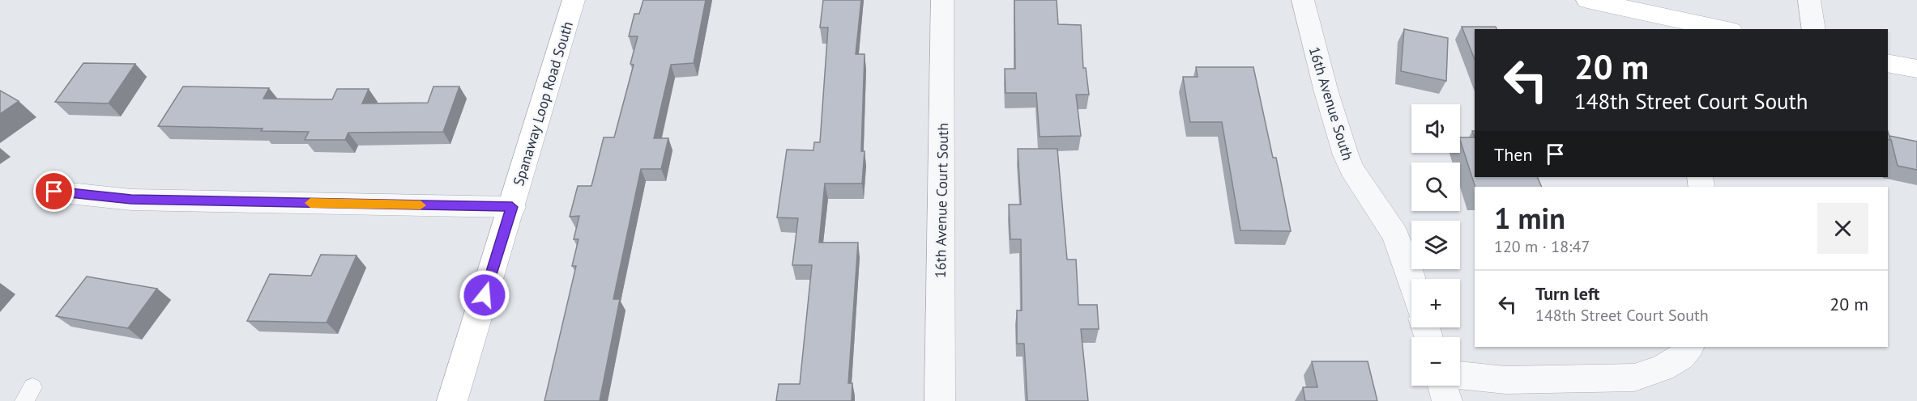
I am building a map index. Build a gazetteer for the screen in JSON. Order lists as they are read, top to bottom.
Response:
{
  "streets": {
    "main road": ["Spanaway Loop Road South"],
    "street": ["16th Avenue South", "16th Avenue Court South"]
  },
  "page": {
    "turn": ["20 m", "148th Street Court South"],
    "map_buttons": ["+", "−"],
    "then": "Then",
    "heading": ["1 min", "120 m · 18:47"],
    "list": [
      {
        "name": "Turn left",
        "note": "148th Street Court South",
        "value": "20 m"
      }
    ]
  }
}
